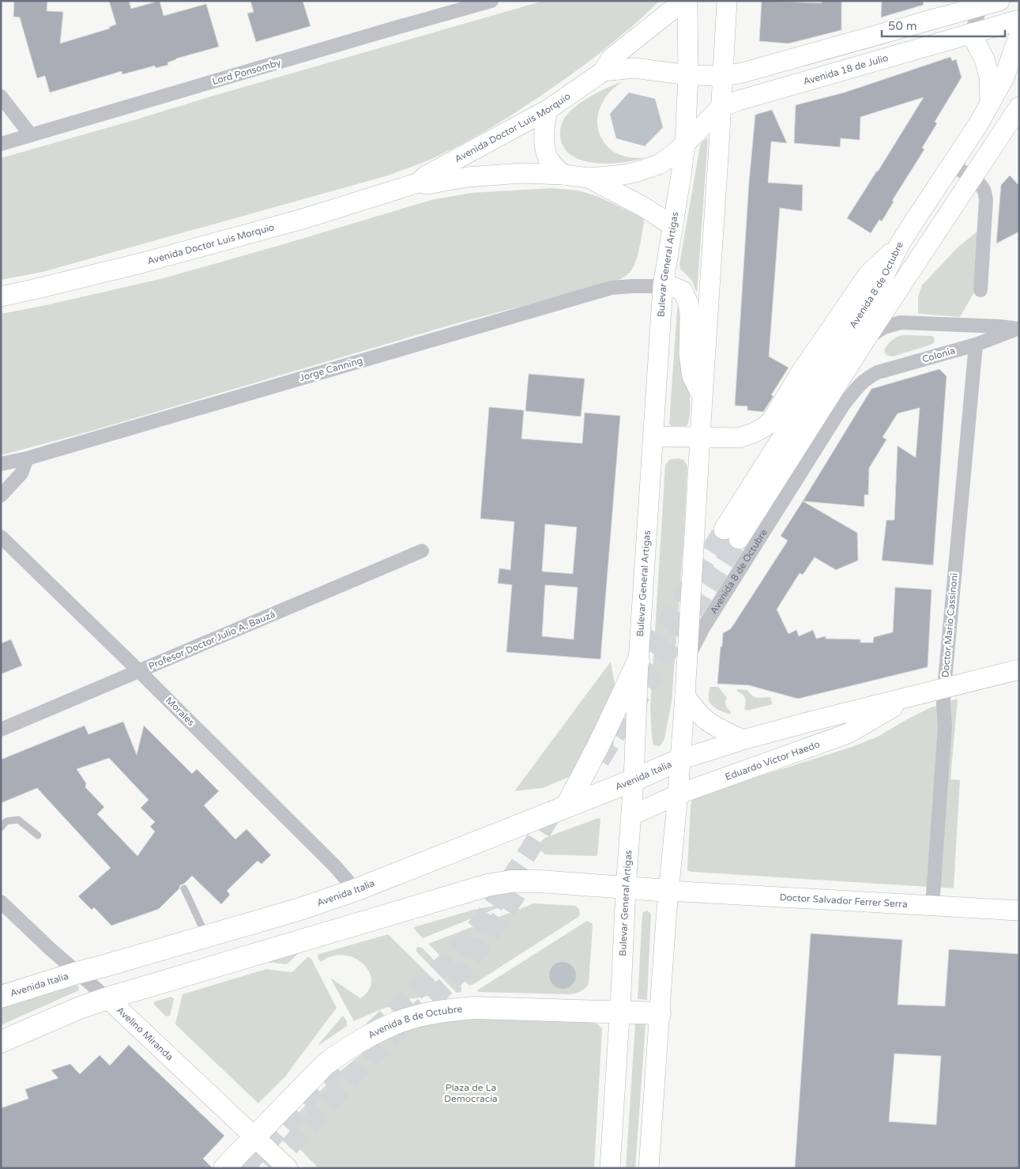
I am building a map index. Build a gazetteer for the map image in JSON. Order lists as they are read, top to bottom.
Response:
{
  "streets": {
    "main road": [
      "Avenida 18 de Julio",
      "Avenida Doctor Luis Morquio",
      "Bulevar General Artigas",
      "Avenida 8 de Octubre",
      "Eduardo Víctor Haedo",
      "Avenida Italia",
      "Doctor Salvador Ferrer Serra",
      "Avelino Miranda"
    ],
    "street": [
      "Lord Ponsomby",
      "Colonia",
      "Jorge Canning",
      "Doctor Mario Cassinoni",
      "Profesor Doctor Julio A. Bauzá",
      "Morales"
    ]
  },
  "crossings": [
    ["Avenida 18 de Julio", "Avenida Doctor Luis Morquio"],
    ["Avenida 18 de Julio", "Bulevar General Artigas"],
    ["Avenida Doctor Luis Morquio", "Bulevar General Artigas"],
    ["Bulevar General Artigas", "Avenida 8 de Octubre"],
    ["Bulevar General Artigas", "Jorge Canning"],
    ["Bulevar General Artigas", "Eduardo Víctor Haedo"],
    ["Bulevar General Artigas", "Avenida Italia"],
    ["Avenida 8 de Octubre", "Colonia"],
    ["Avenida 8 de Octubre", "Avelino Miranda"],
    ["Colonia", "Doctor Mario Cassinoni"],
    ["Doctor Mario Cassinoni", "Eduardo Víctor Haedo"],
    ["Doctor Mario Cassinoni", "Doctor Salvador Ferrer Serra"],
    ["Profesor Doctor Julio A. Bauzá", "Morales"],
    ["Morales", "Avenida Italia"],
    ["Eduardo Víctor Haedo", "Avenida Italia"],
    ["Avenida Italia", "Avelino Miranda"]
  ],
  "parks": ["Plaza de La Democracia"],
  "scale_bar": "50 m"
}
